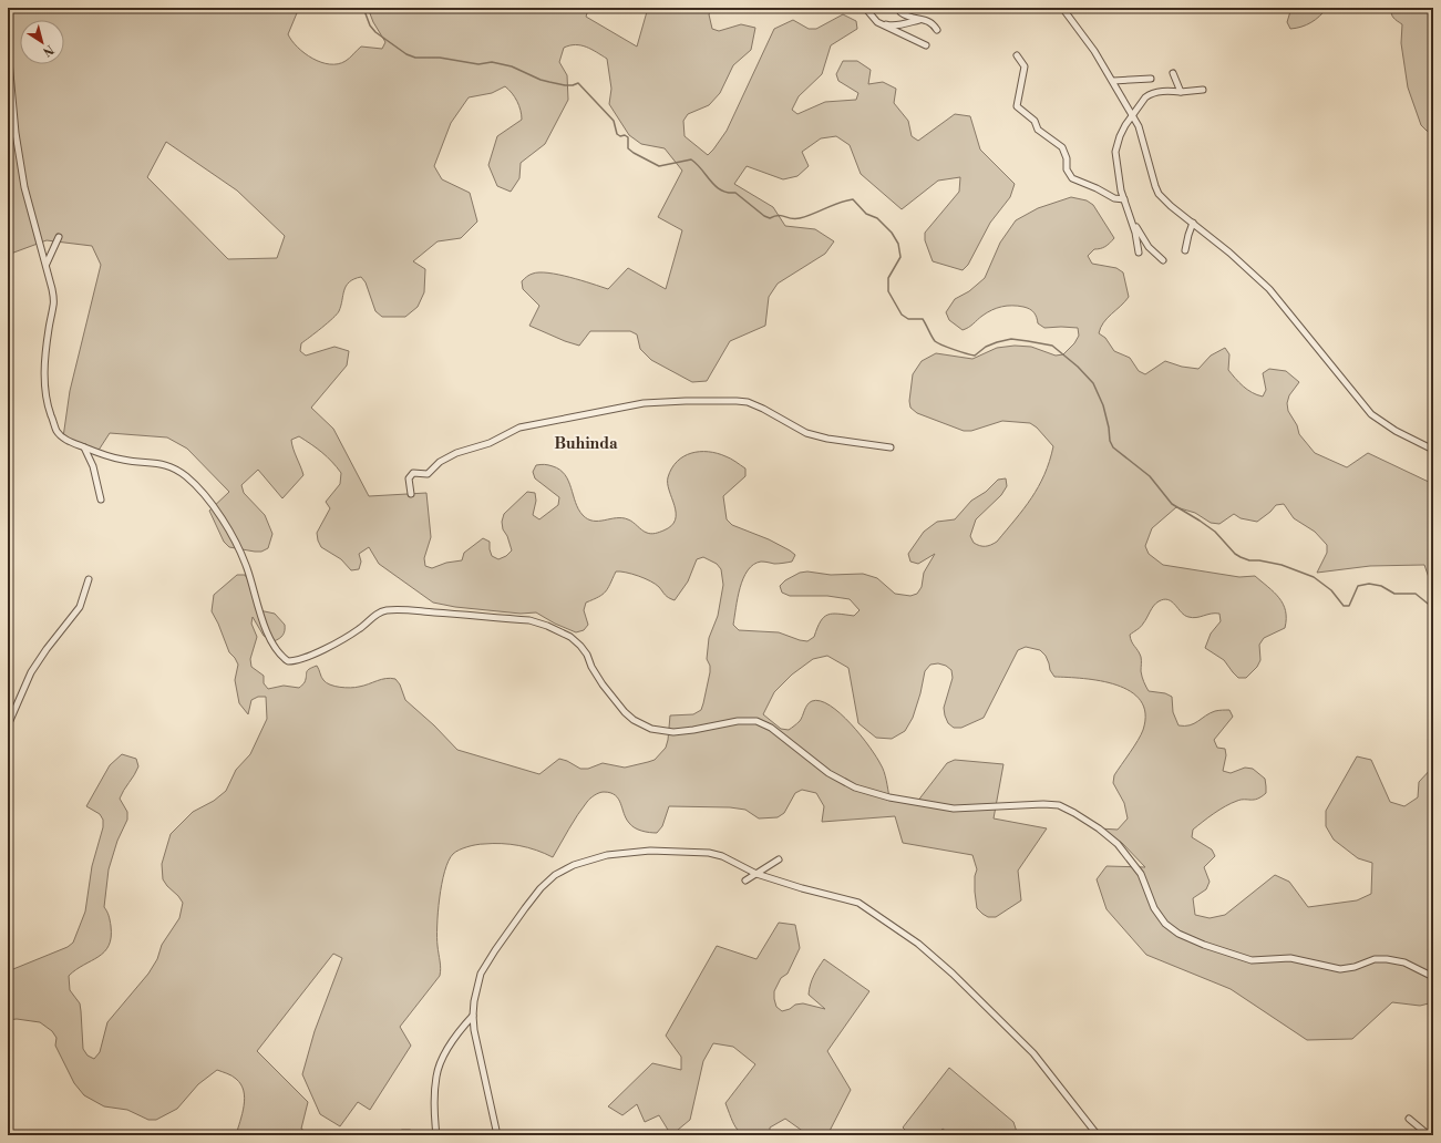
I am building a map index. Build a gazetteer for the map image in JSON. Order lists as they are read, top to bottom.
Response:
{
  "districts": ["Buhinda"],
  "north": "bottom right"
}
